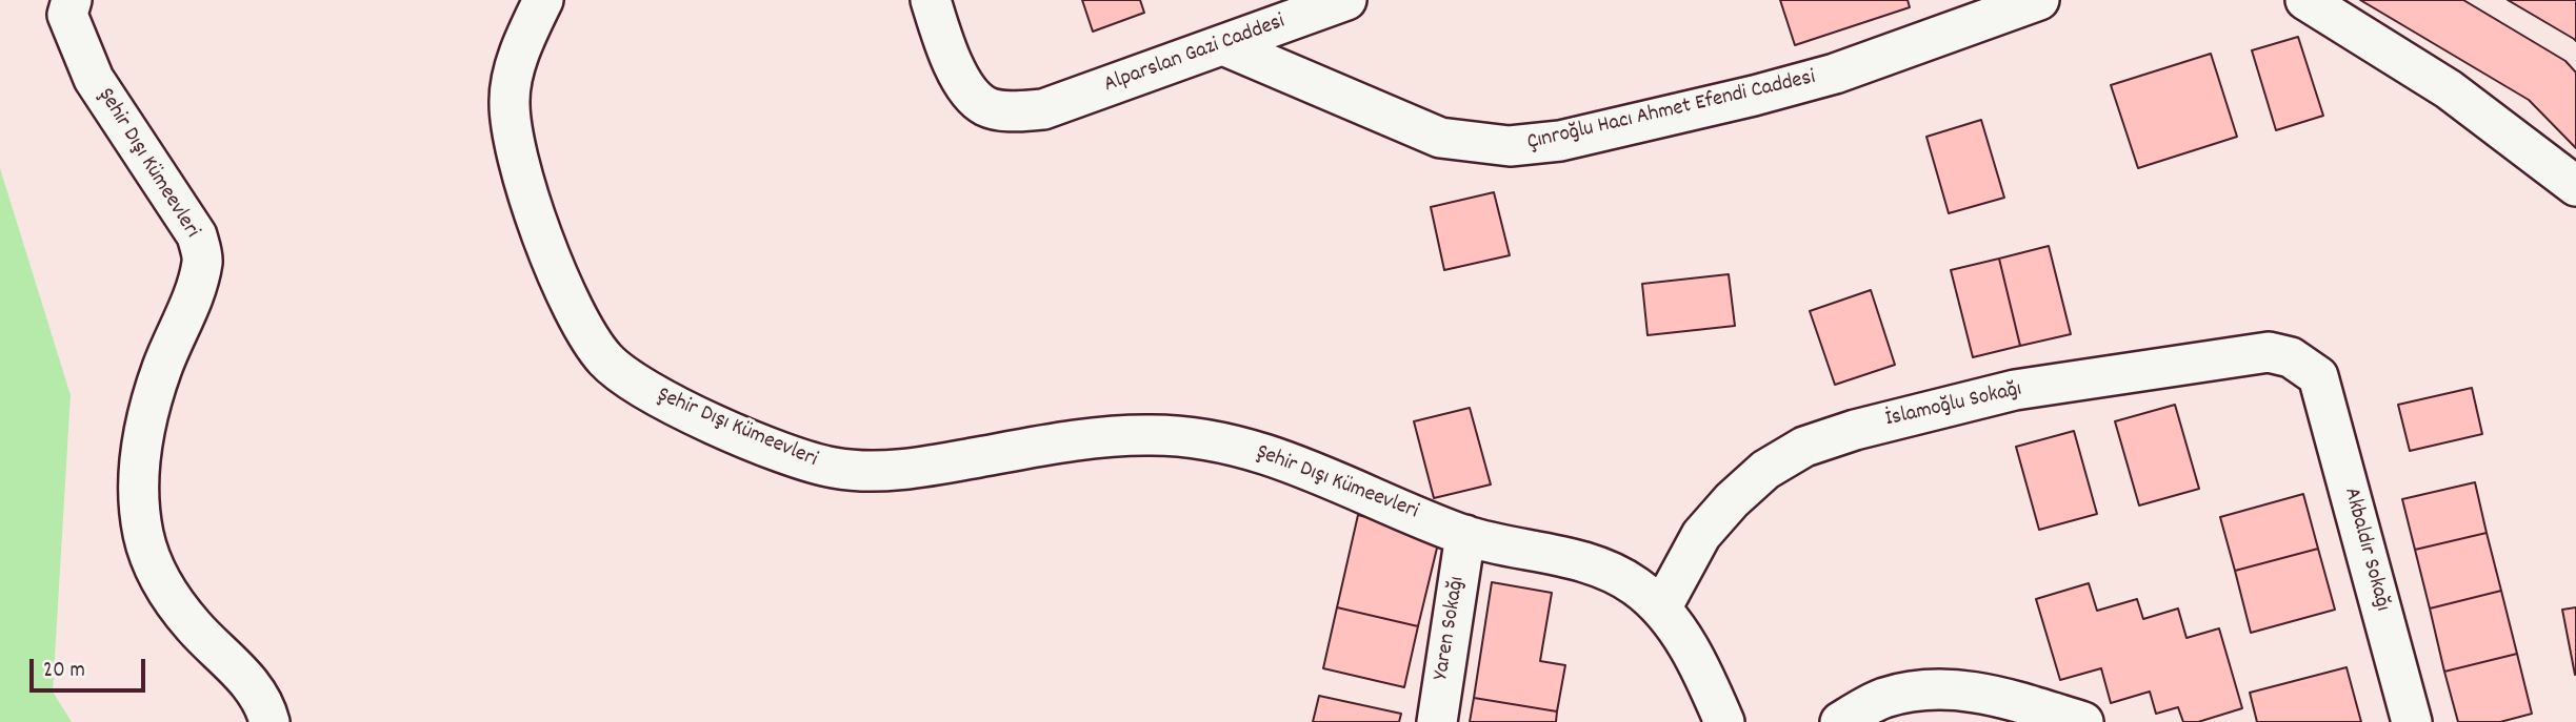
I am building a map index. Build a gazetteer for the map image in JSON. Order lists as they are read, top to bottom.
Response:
{
  "streets": {
    "street": [
      "Alparslan Gazi Caddesi",
      "Çınroğlu Hacı Ahmet Efendi Caddesi",
      "Şehir Dışı Kümeevleri",
      "İslamoğlu Sokağı",
      "Akbaldır Sokağı",
      "Yaren Sokağı"
    ]
  },
  "crossings": [
    ["Alparslan Gazi Caddesi", "Çınroğlu Hacı Ahmet Efendi Caddesi"],
    ["Şehir Dışı Kümeevleri", "İslamoğlu Sokağı"],
    ["Şehir Dışı Kümeevleri", "Yaren Sokağı"],
    ["İslamoğlu Sokağı", "Akbaldır Sokağı"]
  ],
  "scale_bar": "20 m"
}
